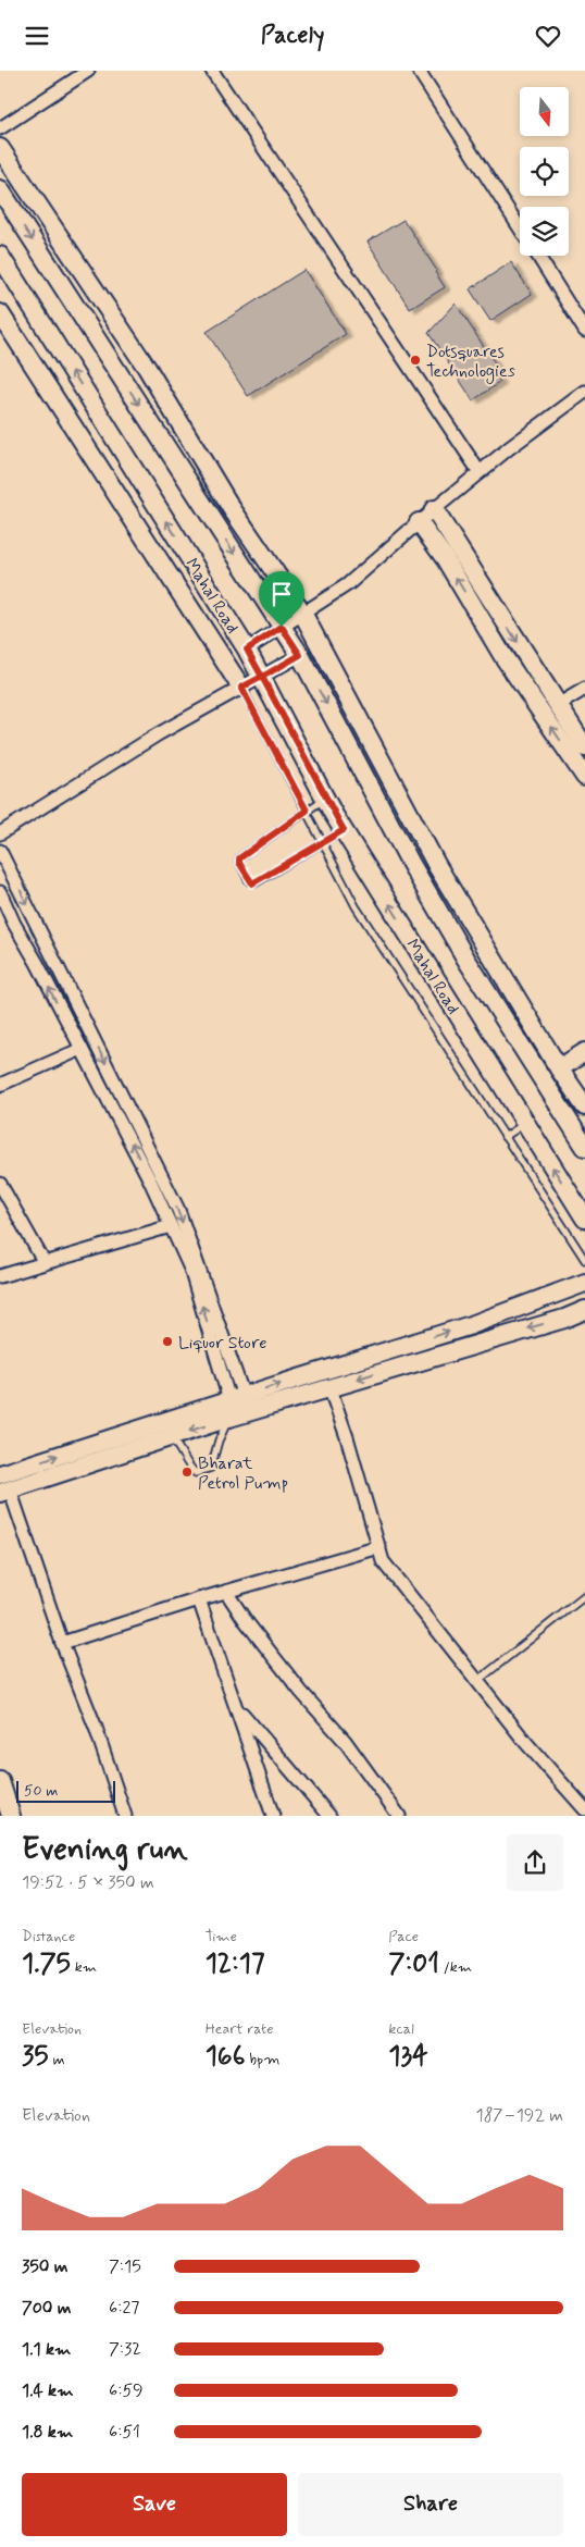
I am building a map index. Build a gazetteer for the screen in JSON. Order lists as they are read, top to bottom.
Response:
{
  "streets": {
    "main road": ["Mahal Road"]
  },
  "places": ["Dotsquares Technologies", "Liquor Store", "Bharat Petrol Pump"],
  "scale_bar": "50 m",
  "north": "bottom",
  "page": {
    "header": "Pacely",
    "scale": "50 m",
    "heading": ["Evening run", "19:52 · 5 × 350 m"],
    "stats": [
      ["Distance", "1.75 km"],
      ["Time", "12:17"],
      ["Pace", "7:01 /km"],
      ["Elevation", "35 m"],
      ["Heart rate", "166 bpm"],
      ["kcal", "134"]
    ],
    "chart": ["Elevation", "187–192 m"],
    "list": [
      {
        "name": "350 m",
        "note": "7:15"
      },
      {
        "name": "700 m",
        "note": "6:27"
      },
      {
        "name": "1.1 km",
        "note": "7:32"
      },
      {
        "name": "1.4 km",
        "note": "6:59"
      },
      {
        "name": "1.8 km",
        "note": "6:51"
      }
    ],
    "buttons": ["Save", "Share"]
  }
}
